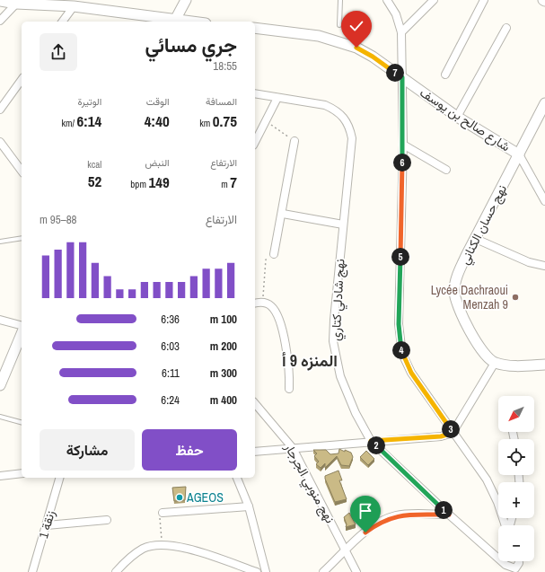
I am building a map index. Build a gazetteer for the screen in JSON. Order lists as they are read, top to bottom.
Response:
{
  "streets": {
    "street": [
      "شارع صالح بن يوسف",
      "نهج حسان الكناني",
      "نهج شادلي كتاري",
      "نهج منوبي الجرجار",
      "زنقة 1"
    ]
  },
  "crossings": [
    ["شارع صالح بن يوسف", "نهج حسان الكناني"]
  ],
  "districts": ["المنزه 9 أ"],
  "places": ["Lycée Dachraoui Menzah 9", "AGEOS"],
  "north": "bottom left",
  "page": {
    "heading": ["جري مسائي", "18:55"],
    "pins": [
      "7",
      "6",
      "5",
      "4",
      "3",
      "2",
      "1"
    ],
    "stats": [
      ["المسافة", "0.75 km"],
      ["الوقت", "4:40"],
      ["الوتيرة", "6:14 /km"],
      ["الارتفاع", "7 m"],
      ["النبض", "149 bpm"],
      ["kcal", "52"]
    ],
    "chart": ["الارتفاع", "88–95 m"],
    "list": [
      {
        "name": "100 m",
        "note": "6:36"
      },
      {
        "name": "200 m",
        "note": "6:03"
      },
      {
        "name": "300 m",
        "note": "6:11"
      },
      {
        "name": "400 m",
        "note": "6:24"
      }
    ],
    "map_buttons": ["+", "−"],
    "buttons": ["حفظ", "مشاركة"]
  }
}
